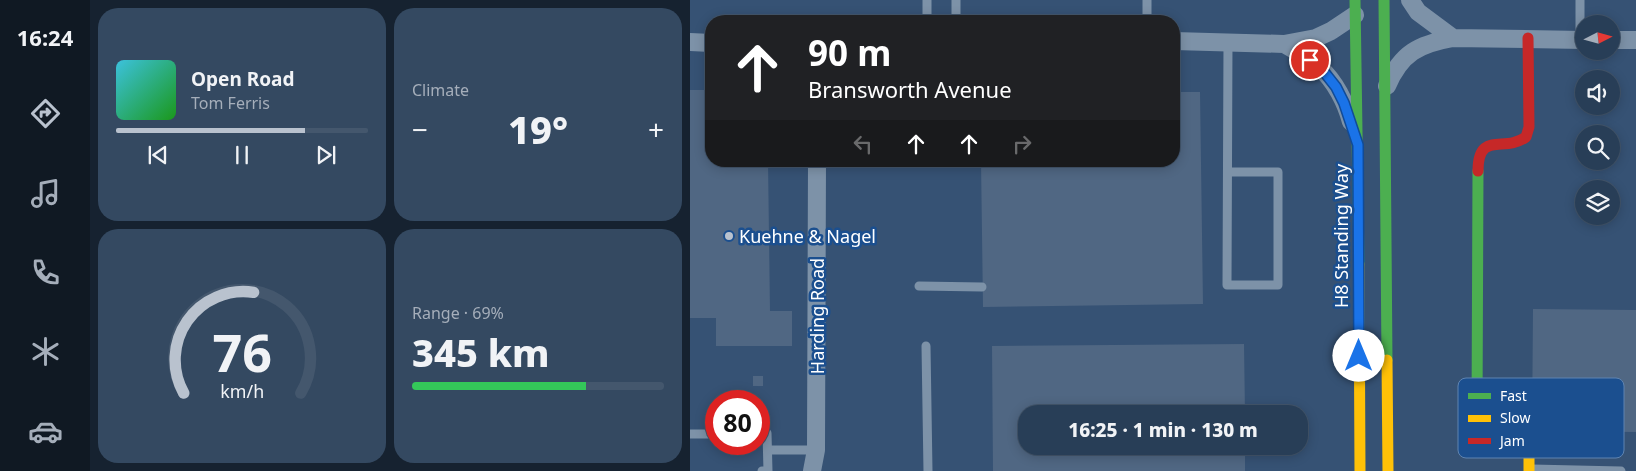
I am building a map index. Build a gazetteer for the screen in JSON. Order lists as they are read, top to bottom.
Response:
{
  "streets": {
    "main road": ["H8 Standing Way"],
    "street": ["Harding Road"]
  },
  "places": ["Kuehne & Nagel"],
  "legend": ["Fast", "Slow", "Jam"],
  "north": "right",
  "page": {
    "tabs": "16:24",
    "tile": [
      "Climate",
      ["Range · 69%", "345 km"]
    ],
    "turn": ["90 m", "Bransworth Avenue"],
    "song": ["Open Road", "Tom Ferris"],
    "heat": ["−", "19°", "+"],
    "limit": "80",
    "trip": "16:25 · 1 min · 130 m",
    "gauge": ["76", "km/h"]
  }
}
